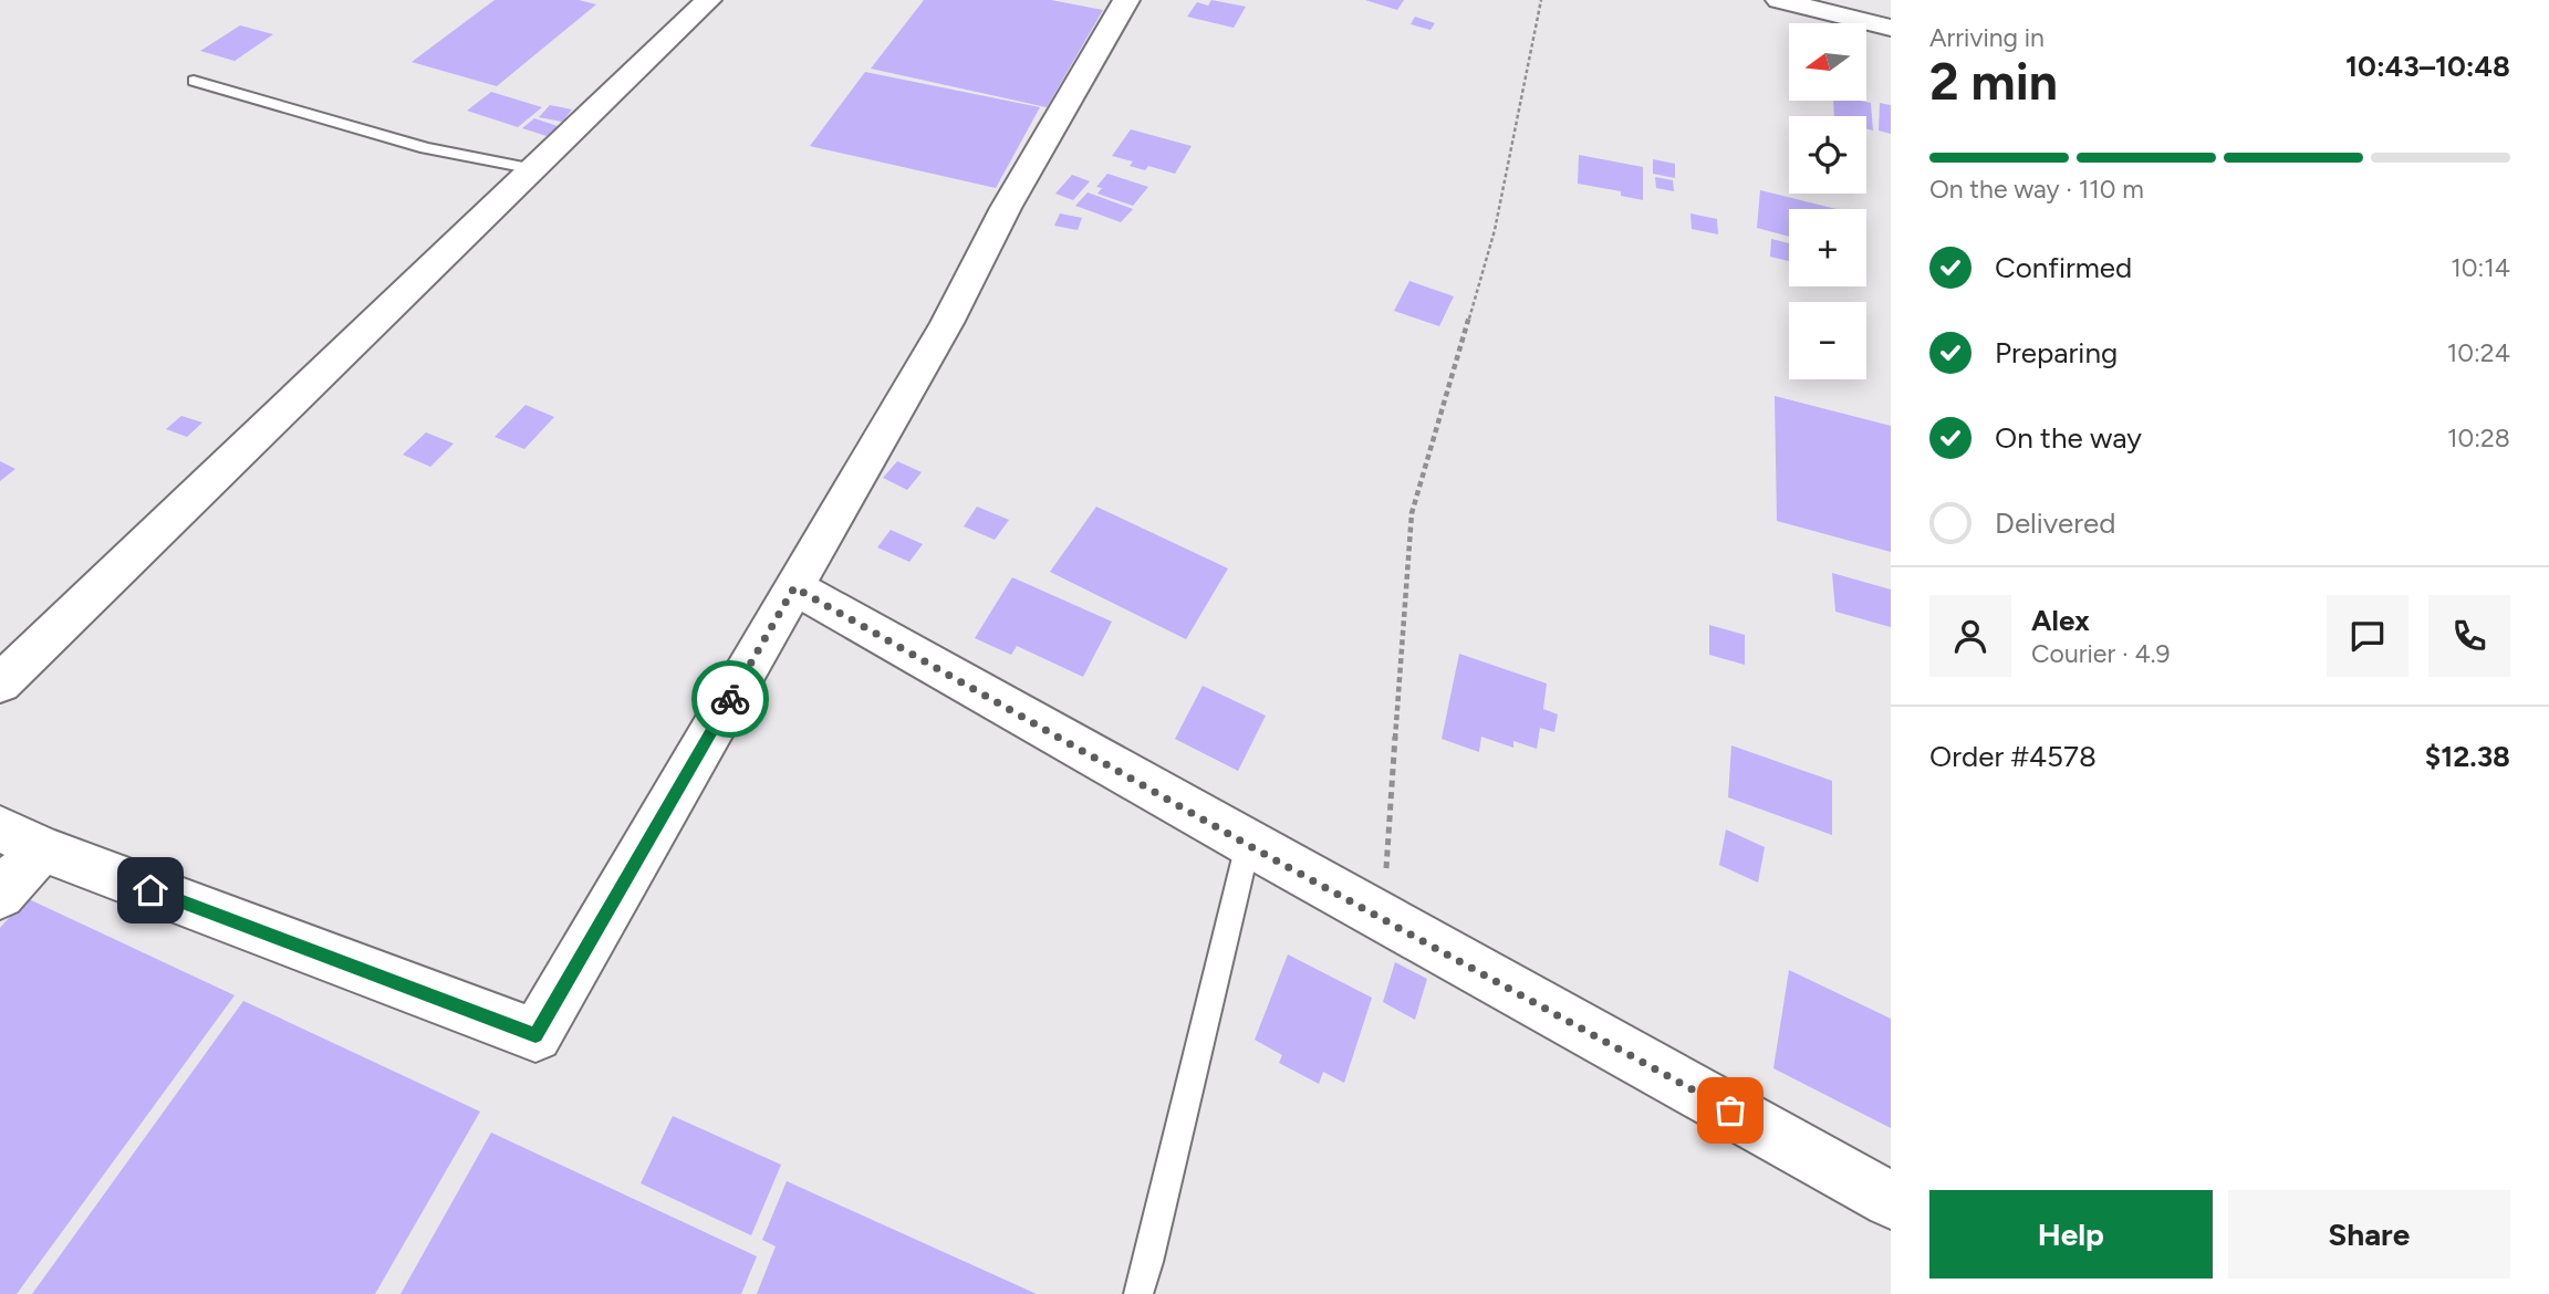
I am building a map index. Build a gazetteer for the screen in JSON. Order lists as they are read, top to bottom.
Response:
{
  "north": "left",
  "page": {
    "heading": ["2 min", "Arriving in", "10:43–10:48"],
    "panel": [
      "Alex",
      "Courier · 4.9",
      "Order #4578",
      "$12.38"
    ],
    "map_buttons": ["+", "−"],
    "bar": "On the way · 110 m",
    "list": [
      ["Confirmed", "10:14"],
      ["Preparing", "10:24"],
      ["On the way", "10:28"],
      "Delivered"
    ],
    "buttons": ["Help", "Share"]
  }
}
